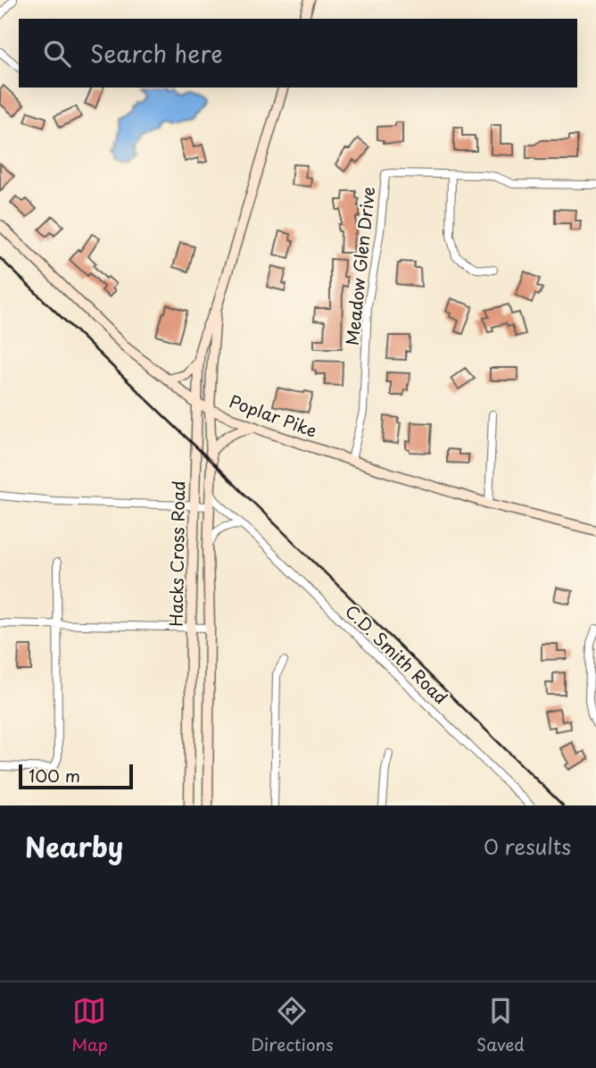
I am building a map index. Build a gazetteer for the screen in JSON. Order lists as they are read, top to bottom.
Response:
{
  "streets": {
    "main road": ["Poplar Pike", "Hacks Cross Road"],
    "street": ["Meadow Glen Drive", "C.D. Smith Road"]
  },
  "crossings": [
    ["Meadow Glen Drive", "Poplar Pike"],
    ["Poplar Pike", "Hacks Cross Road"],
    ["Hacks Cross Road", "C.D. Smith Road"]
  ],
  "scale_bar": "100 m",
  "page": {
    "search": "Search here",
    "scale": "100 m",
    "heading": ["Nearby", "0 results"],
    "nav": ["Map", "Directions", "Saved"]
  }
}
